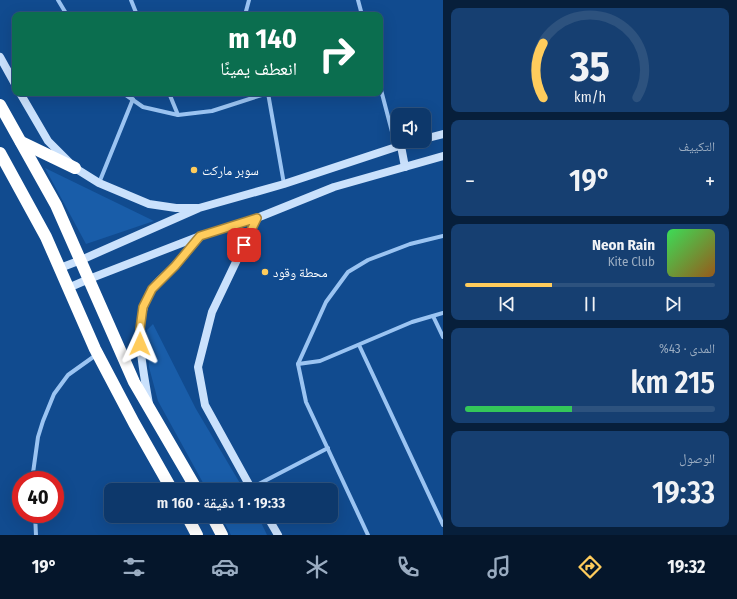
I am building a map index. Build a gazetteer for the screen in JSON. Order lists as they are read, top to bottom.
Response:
{
  "places": ["سوبر ماركت", "محطة وقود"],
  "page": {
    "turn": ["140 m", "انعطف يمينًا"],
    "tile": [
      "التكييف",
      ["المدى · 43%", "215 km"],
      ["الوصول", "19:33"]
    ],
    "heat": ["−", "19°", "+"],
    "song": ["Neon Rain", "Kite Club"],
    "limit": "40",
    "trip": "19:33 · 1 دقيقة · 160 m",
    "tabs": ["19:32", "19°"],
    "gauge": ["35", "km/h"]
  }
}
